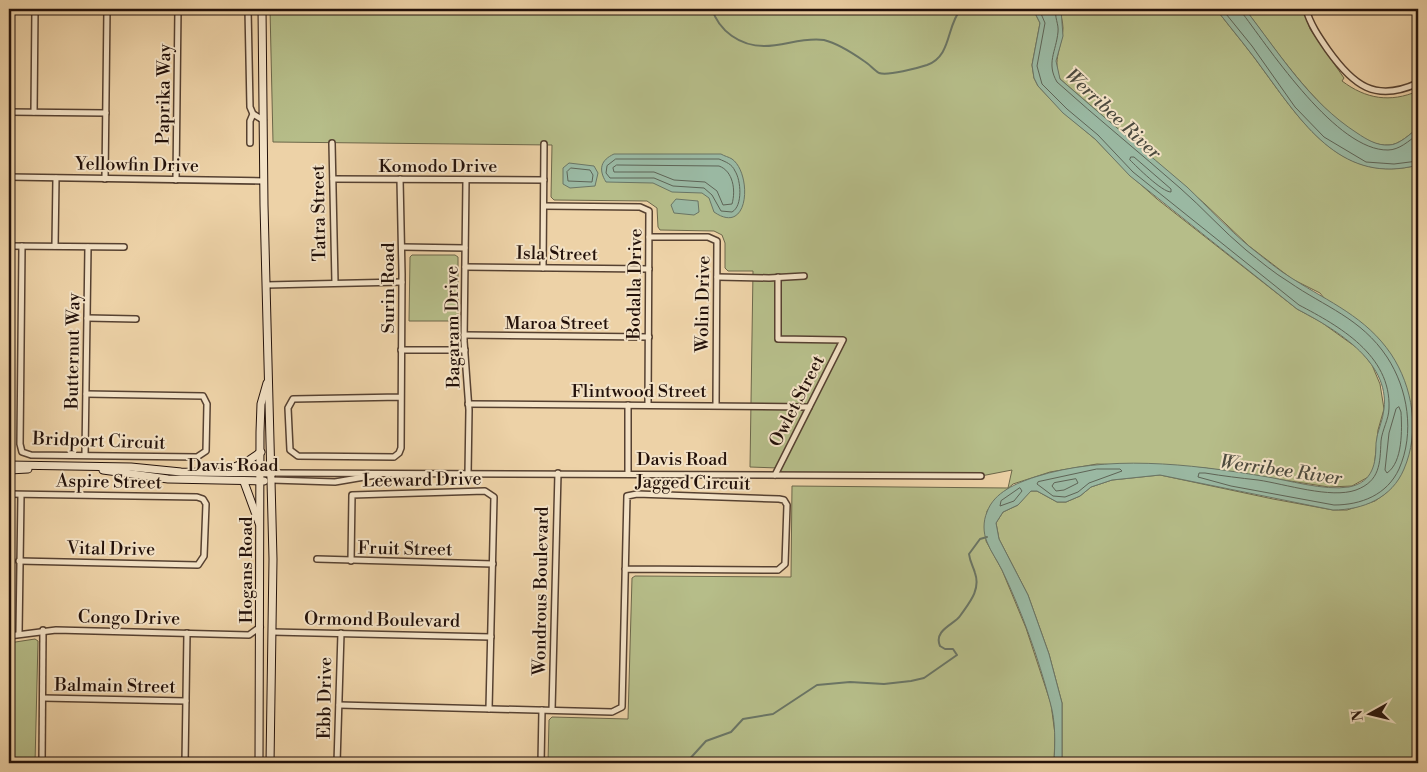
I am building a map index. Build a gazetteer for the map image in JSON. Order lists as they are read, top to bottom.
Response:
{
  "streets": {
    "street": [
      "Paprika Way",
      "Yellowfin Drive",
      "Komodo Drive",
      "Tatra Street",
      "Isla Street",
      "Bodalla Drive",
      "Surin Road",
      "Wolin Drive",
      "Maroa Street",
      "Bagaram Drive",
      "Butternut Way",
      "Flintwood Street",
      "Owlet Street",
      "Bridport Circuit",
      "Davis Road",
      "Leeward Drive",
      "Aspire Street",
      "Jagged Circuit",
      "Vital Drive",
      "Fruit Street",
      "Hogans Road",
      "Wondrous Boulevard",
      "Congo Drive",
      "Ormond Boulevard",
      "Balmain Street",
      "Ebb Drive"
    ]
  },
  "crossings": [
    ["Paprika Way", "Yellowfin Drive"],
    ["Yellowfin Drive", "Hogans Road"],
    ["Komodo Drive", "Tatra Street"],
    ["Komodo Drive", "Surin Road"],
    ["Komodo Drive", "Bagaram Drive"],
    ["Isla Street", "Bodalla Drive"],
    ["Isla Street", "Bagaram Drive"],
    ["Bodalla Drive", "Wolin Drive"],
    ["Bodalla Drive", "Maroa Street"],
    ["Bodalla Drive", "Flintwood Street"],
    ["Wolin Drive", "Flintwood Street"],
    ["Maroa Street", "Bagaram Drive"],
    ["Bagaram Drive", "Flintwood Street"],
    ["Bagaram Drive", "Davis Road"],
    ["Butternut Way", "Bridport Circuit"],
    ["Flintwood Street", "Owlet Street"],
    ["Owlet Street", "Davis Road"],
    ["Davis Road", "Hogans Road"],
    ["Davis Road", "Wondrous Boulevard"],
    ["Leeward Drive", "Jagged Circuit"],
    ["Leeward Drive", "Fruit Street"],
    ["Leeward Drive", "Ormond Boulevard"],
    ["Aspire Street", "Vital Drive"],
    ["Jagged Circuit", "Wondrous Boulevard"],
    ["Jagged Circuit", "Ebb Drive"],
    ["Hogans Road", "Ormond Boulevard"],
    ["Ormond Boulevard", "Ebb Drive"]
  ],
  "water": ["Werribee River"],
  "north": "left"
}
